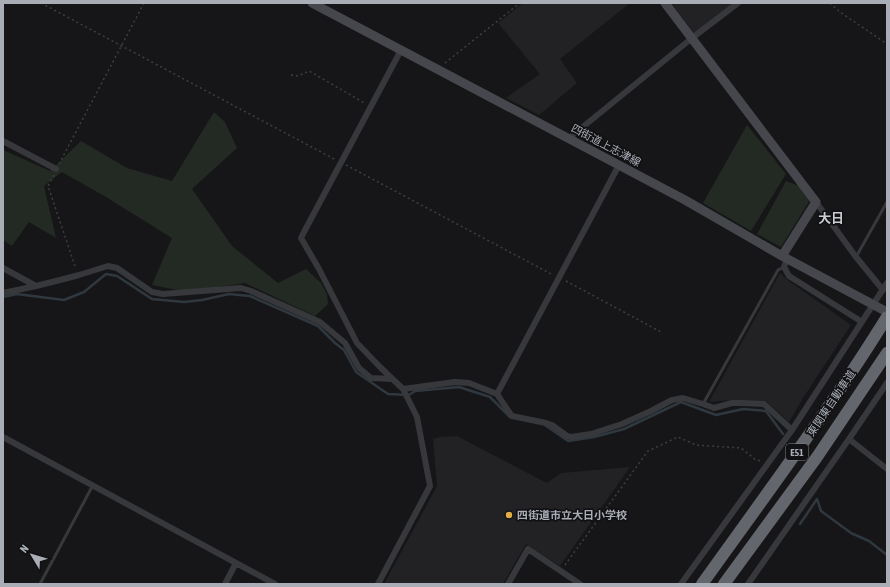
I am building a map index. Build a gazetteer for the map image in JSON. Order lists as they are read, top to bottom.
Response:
{
  "streets": {
    "highway": ["東関東自動車道", "E51"],
    "main road": ["四街道上志津線"]
  },
  "districts": ["大日"],
  "places": ["四街道市立大日小学校"],
  "north": "top left"
}
